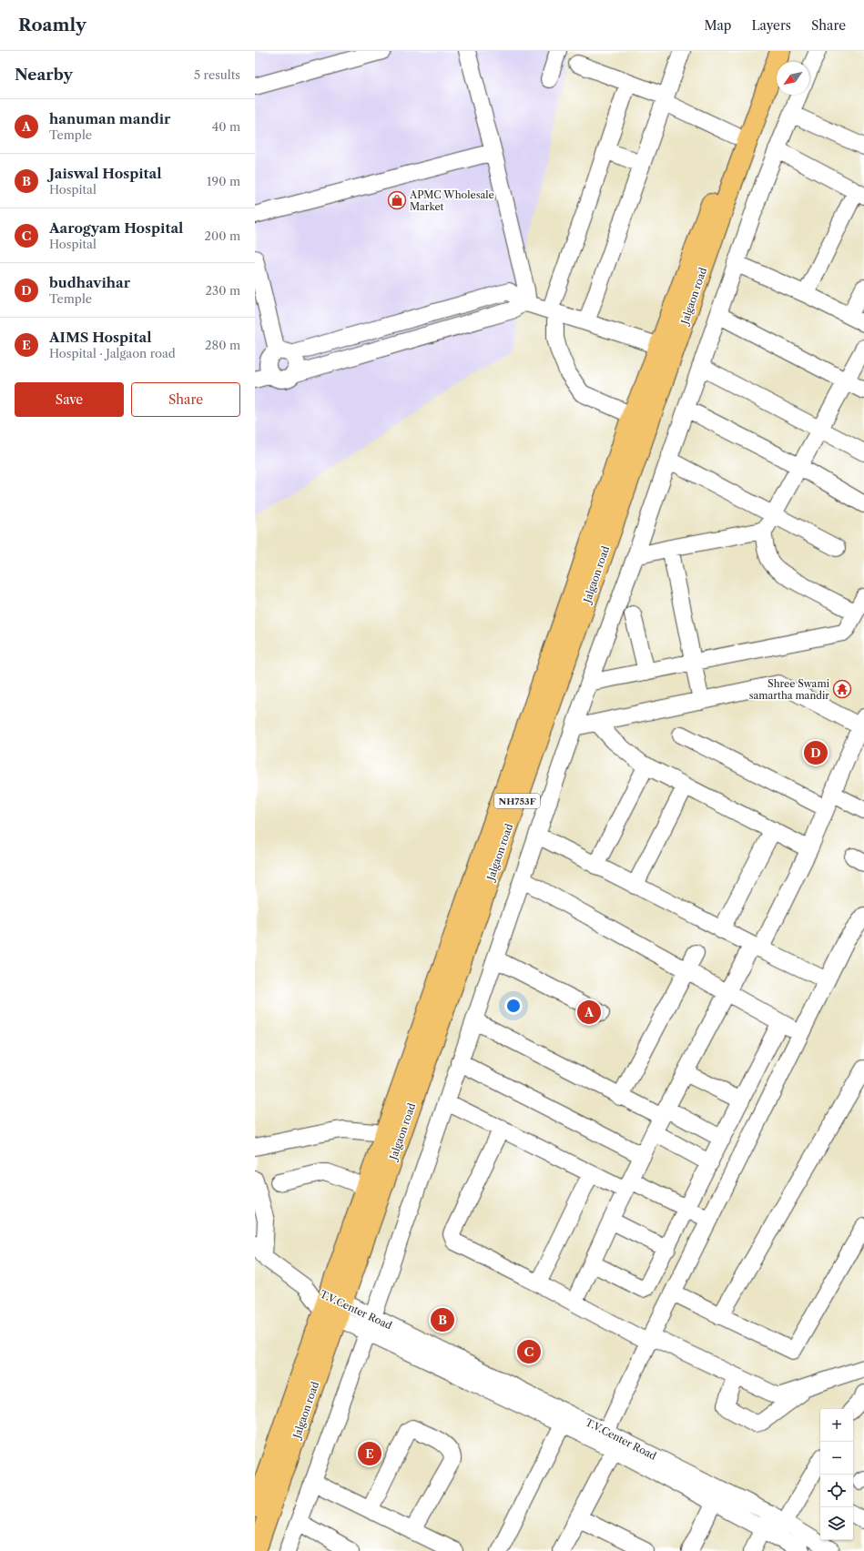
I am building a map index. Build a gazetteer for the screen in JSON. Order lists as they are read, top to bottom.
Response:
{
  "streets": {
    "highway": ["Jalgaon road", "NH753F"],
    "street": ["T.V.Center Road"]
  },
  "crossings": [
    ["Jalgaon road", "T.V.Center Road"]
  ],
  "places": {
    "shop": ["APMC Wholesale Market"],
    "temple": ["Shree Swami samartha mandir"]
  },
  "north": "bottom left",
  "page": {
    "header": "Roamly",
    "nav": ["Map", "Layers", "Share"],
    "heading": ["Nearby", "5 results"],
    "list": [
      {
        "mark": "A",
        "name": "hanuman mandir",
        "note": "Temple",
        "value": "40 m"
      },
      {
        "mark": "B",
        "name": "Jaiswal Hospital",
        "note": "Hospital",
        "value": "190 m"
      },
      {
        "mark": "C",
        "name": "Aarogyam Hospital",
        "note": "Hospital",
        "value": "200 m"
      },
      {
        "mark": "D",
        "name": "budhavihar",
        "note": "Temple",
        "value": "230 m"
      },
      {
        "mark": "E",
        "name": "AIMS Hospital",
        "note": "Hospital · Jalgaon road",
        "value": "280 m"
      }
    ],
    "buttons": ["Save", "Share"],
    "pins": [
      "D",
      "A",
      "B",
      "C",
      "E"
    ],
    "map_buttons": ["+", "−"]
  }
}
